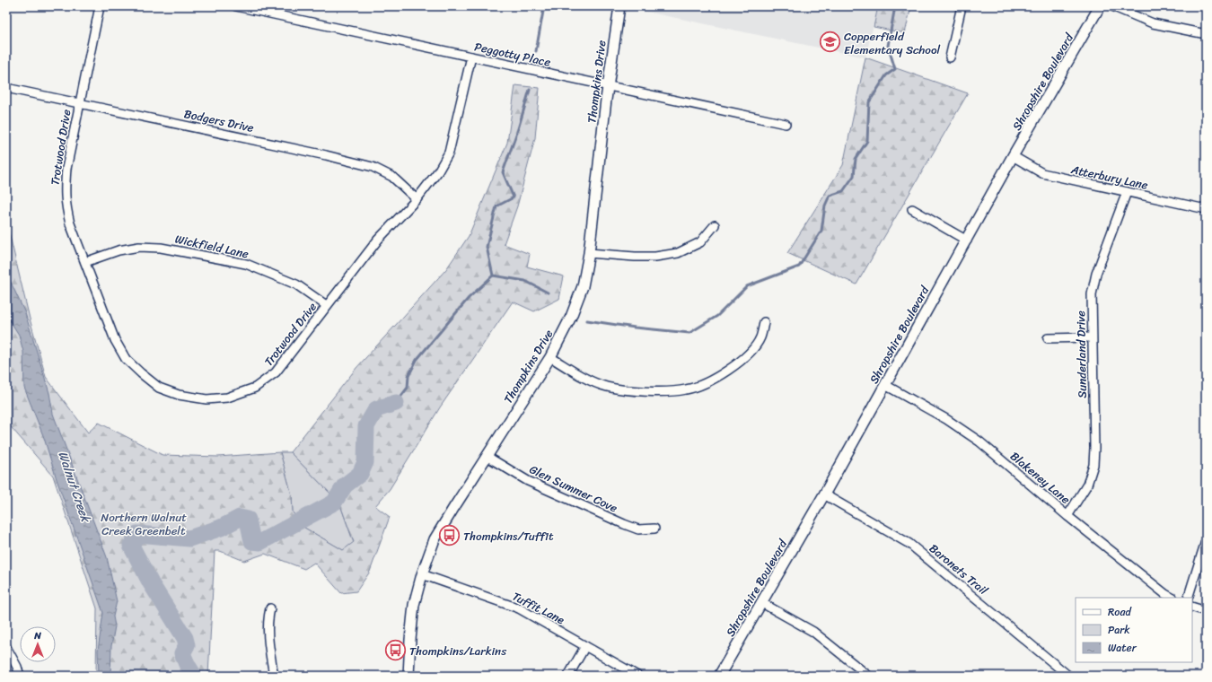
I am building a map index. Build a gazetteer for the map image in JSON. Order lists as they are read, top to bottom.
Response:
{
  "streets": {
    "street": [
      "Peggotty Place",
      "Thompkins Drive",
      "Shropshire Boulevard",
      "Bodgers Drive",
      "Trotwood Drive",
      "Atterbury Lane",
      "Wickfield Lane",
      "Sunderland Drive",
      "Blakeney Lane",
      "Glen Summer Cove",
      "Baronets Trail",
      "Tuffit Lane"
    ]
  },
  "crossings": [
    ["Peggotty Place", "Thompkins Drive"],
    ["Peggotty Place", "Trotwood Drive"],
    ["Thompkins Drive", "Glen Summer Cove"],
    ["Thompkins Drive", "Tuffit Lane"],
    ["Shropshire Boulevard", "Atterbury Lane"],
    ["Shropshire Boulevard", "Blakeney Lane"],
    ["Shropshire Boulevard", "Baronets Trail"],
    ["Bodgers Drive", "Trotwood Drive"],
    ["Trotwood Drive", "Wickfield Lane"],
    ["Atterbury Lane", "Sunderland Drive"],
    ["Sunderland Drive", "Blakeney Lane"]
  ],
  "water": ["Walnut Creek"],
  "parks": ["Northern Walnut Creek Greenbelt"],
  "places": {
    "school or university": ["Copperfield Elementary School"],
    "bus stop": ["Thompkins/Tuffit", "Thompkins/Larkins"]
  },
  "legend": ["Road", "Park", "Water"],
  "north": "top"
}
